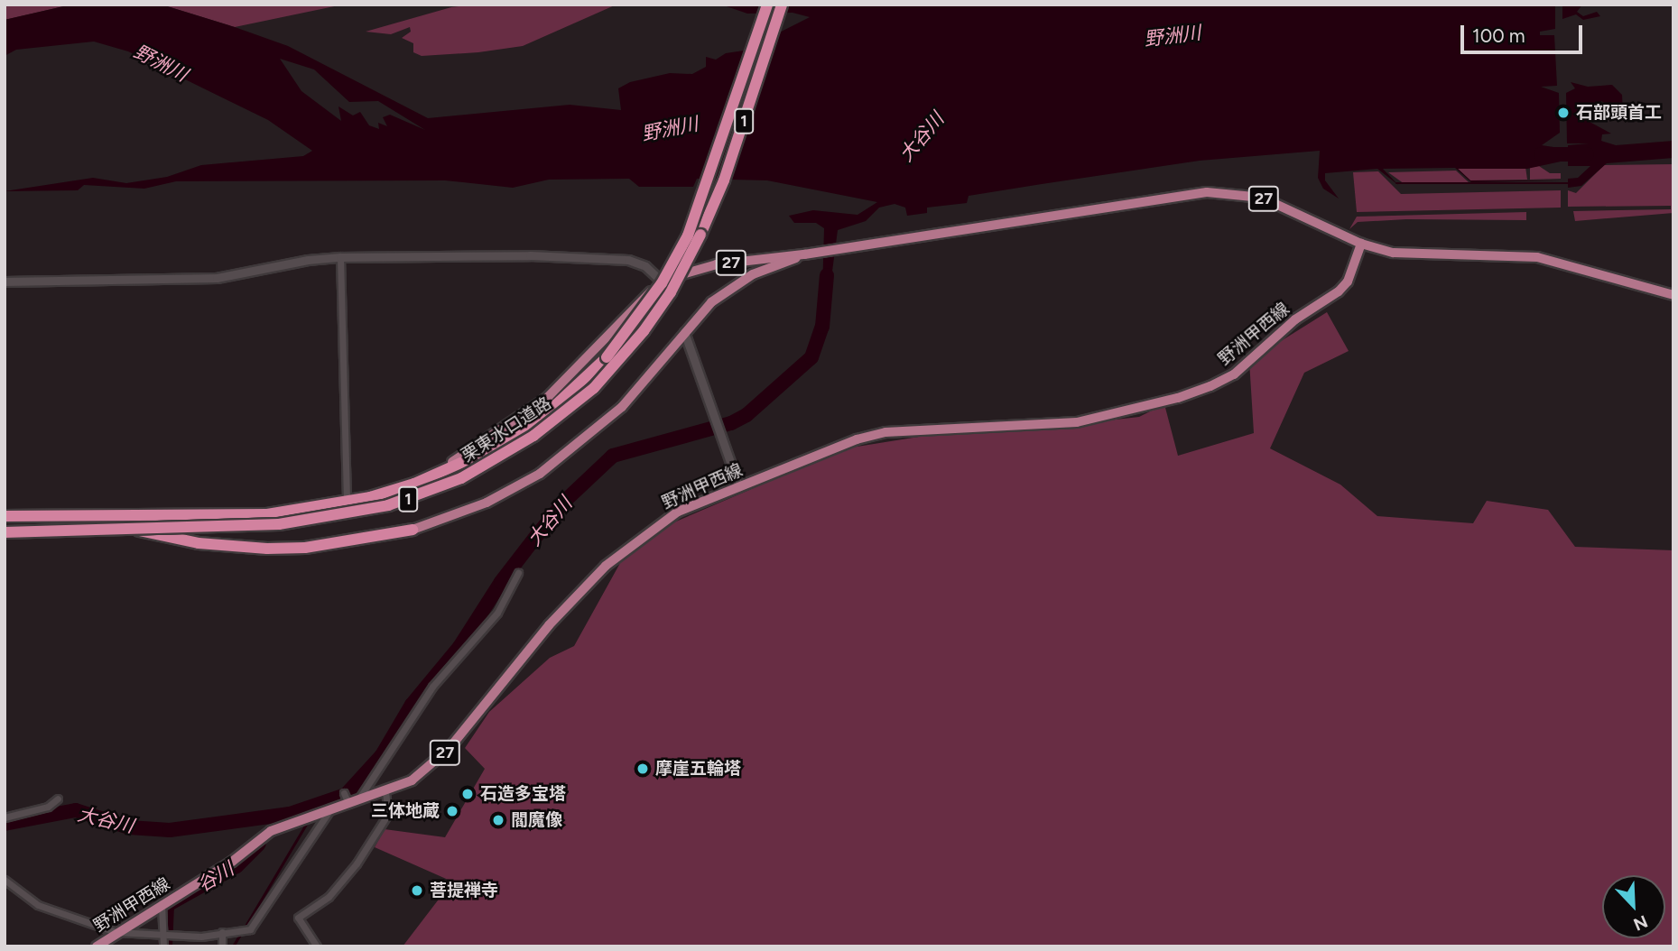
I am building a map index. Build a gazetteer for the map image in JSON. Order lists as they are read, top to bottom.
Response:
{
  "streets": {
    "highway": ["1", "栗東水口道路"],
    "main road": ["27", "野洲甲西線"]
  },
  "crossings": [
    ["1", "27"],
    ["1", "栗東水口道路"],
    ["27", "野洲甲西線"],
    ["27", "栗東水口道路"]
  ],
  "water": ["野洲川", "大谷川", "谷川"],
  "places": [
    "石部頭首工",
    "摩崖五輪塔",
    "石造多宝塔",
    "三体地蔵",
    "閻魔像",
    "菩提禅寺"
  ],
  "scale_bar": "100 m",
  "north": "bottom right"
}
